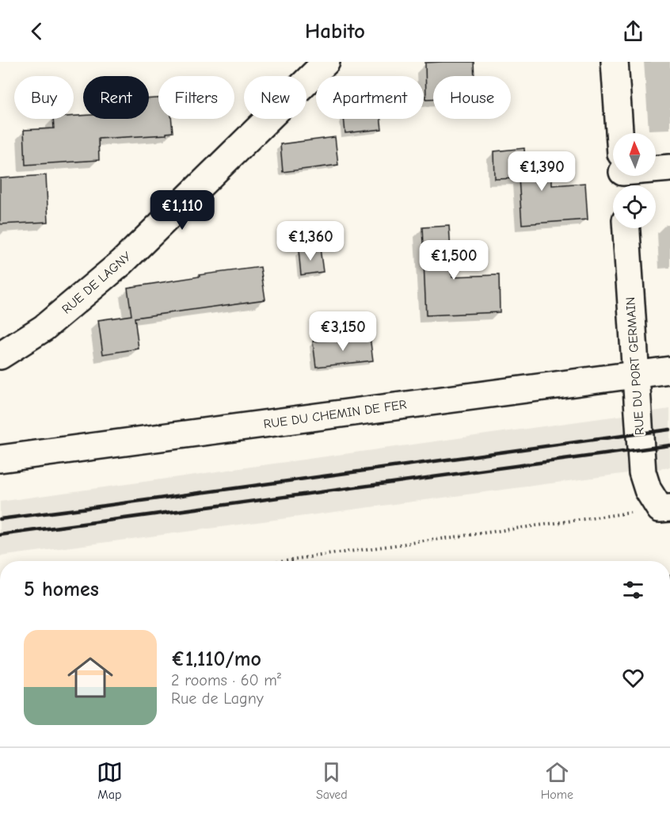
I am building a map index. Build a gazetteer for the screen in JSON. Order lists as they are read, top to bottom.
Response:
{
  "streets": {
    "street": ["RUE DE LAGNY", "RUE DU PORT GERMAIN", "RUE DU CHEMIN DE FER"]
  },
  "crossings": [
    ["RUE DU PORT GERMAIN", "RUE DU CHEMIN DE FER"]
  ],
  "north": "top",
  "page": {
    "header": "Habito",
    "chip": [
      "Buy",
      "Rent",
      "Filters",
      "New",
      "Apartment",
      "House"
    ],
    "price": [
      "€1,390",
      "€1,110",
      "€1,360",
      "€1,500",
      "€3,150"
    ],
    "heading": "5 homes",
    "list": [
      {
        "name": "€1,110/mo",
        "note": "2 rooms · 60 m² · Rue de Lagny"
      }
    ],
    "tabs": ["Map", "Saved", "Home"]
  }
}
